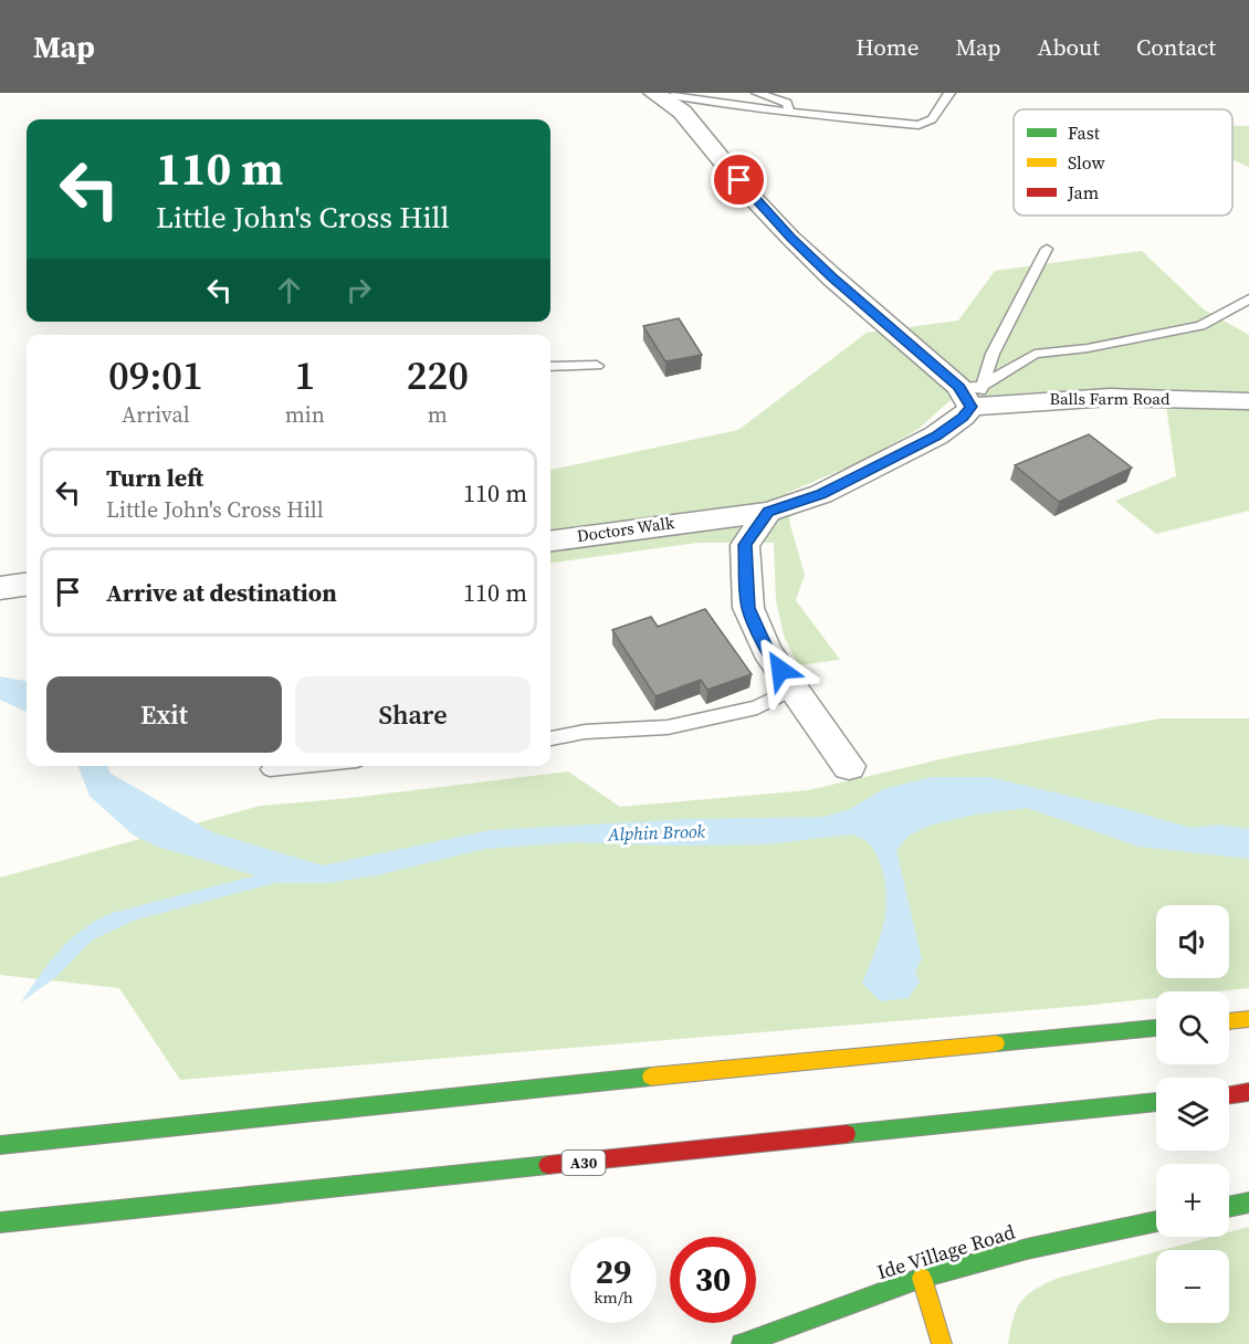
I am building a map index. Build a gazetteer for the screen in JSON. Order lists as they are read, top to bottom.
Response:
{
  "streets": {
    "main road": ["A30", "Ide Village Road"],
    "street": ["Balls Farm Road", "Doctors Walk"]
  },
  "crossings": [
    ["Balls Farm Road", "Doctors Walk"]
  ],
  "water": ["Alphin Brook"],
  "legend": ["Fast", "Slow", "Jam"],
  "page": {
    "header": "Map",
    "nav": [
      "Home",
      "Map",
      "About",
      "Contact"
    ],
    "turn": ["110 m", "Little John's Cross Hill"],
    "eta": [
      "09:01",
      "Arrival",
      "1",
      "min",
      "220",
      "m"
    ],
    "list": [
      {
        "name": "Turn left",
        "note": "Little John's Cross Hill",
        "value": "110 m"
      },
      {
        "name": "Arrive at destination",
        "value": "110 m"
      }
    ],
    "buttons": ["Exit", "Share"],
    "map_buttons": ["+", "−"],
    "speed": "29 km/h",
    "limit": "30"
  }
}
